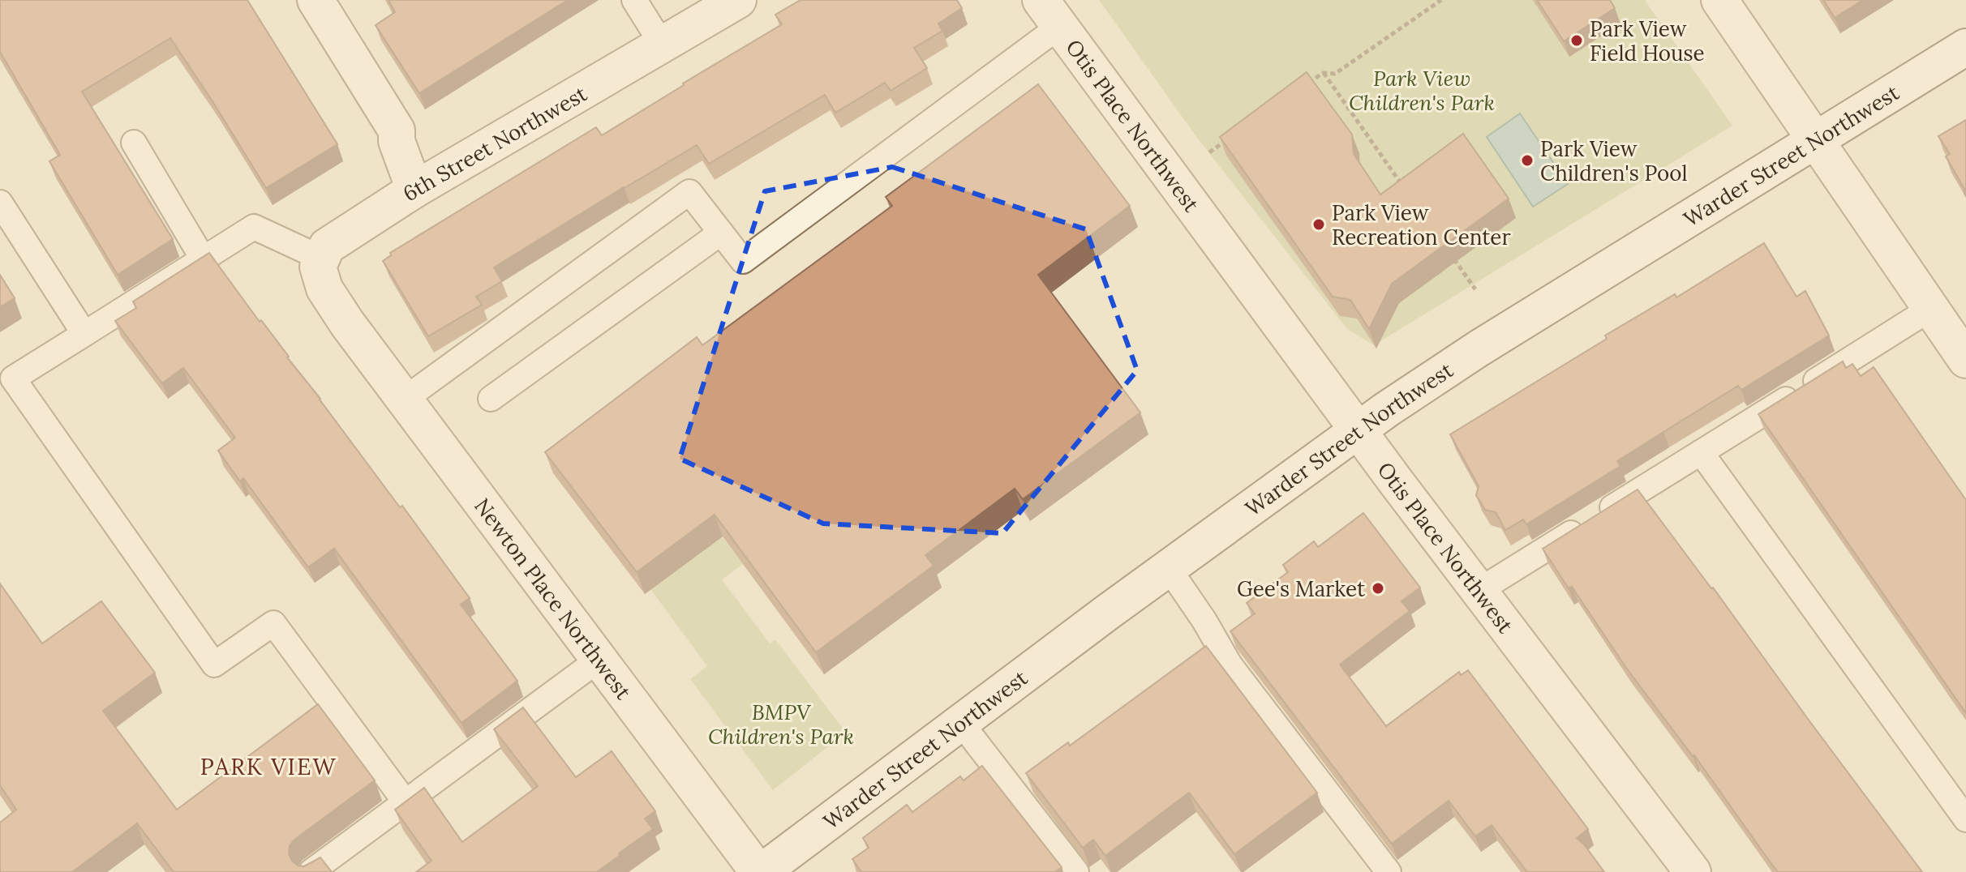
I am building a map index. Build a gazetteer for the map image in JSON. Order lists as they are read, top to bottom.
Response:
{
  "streets": {
    "street": [
      "Otis Place Northwest",
      "6th Street Northwest",
      "Warder Street Northwest",
      "Newton Place Northwest"
    ]
  },
  "crossings": [
    ["Otis Place Northwest", "Warder Street Northwest"],
    ["6th Street Northwest", "Newton Place Northwest"],
    ["Warder Street Northwest", "Newton Place Northwest"]
  ],
  "districts": ["PARK VIEW"],
  "parks": ["Park View Children's Park", "BMPV Children's Park"],
  "places": [
    "Park View Field House",
    "Park View Children's Pool",
    "Park View Recreation Center",
    "Gee's Market"
  ]
}
